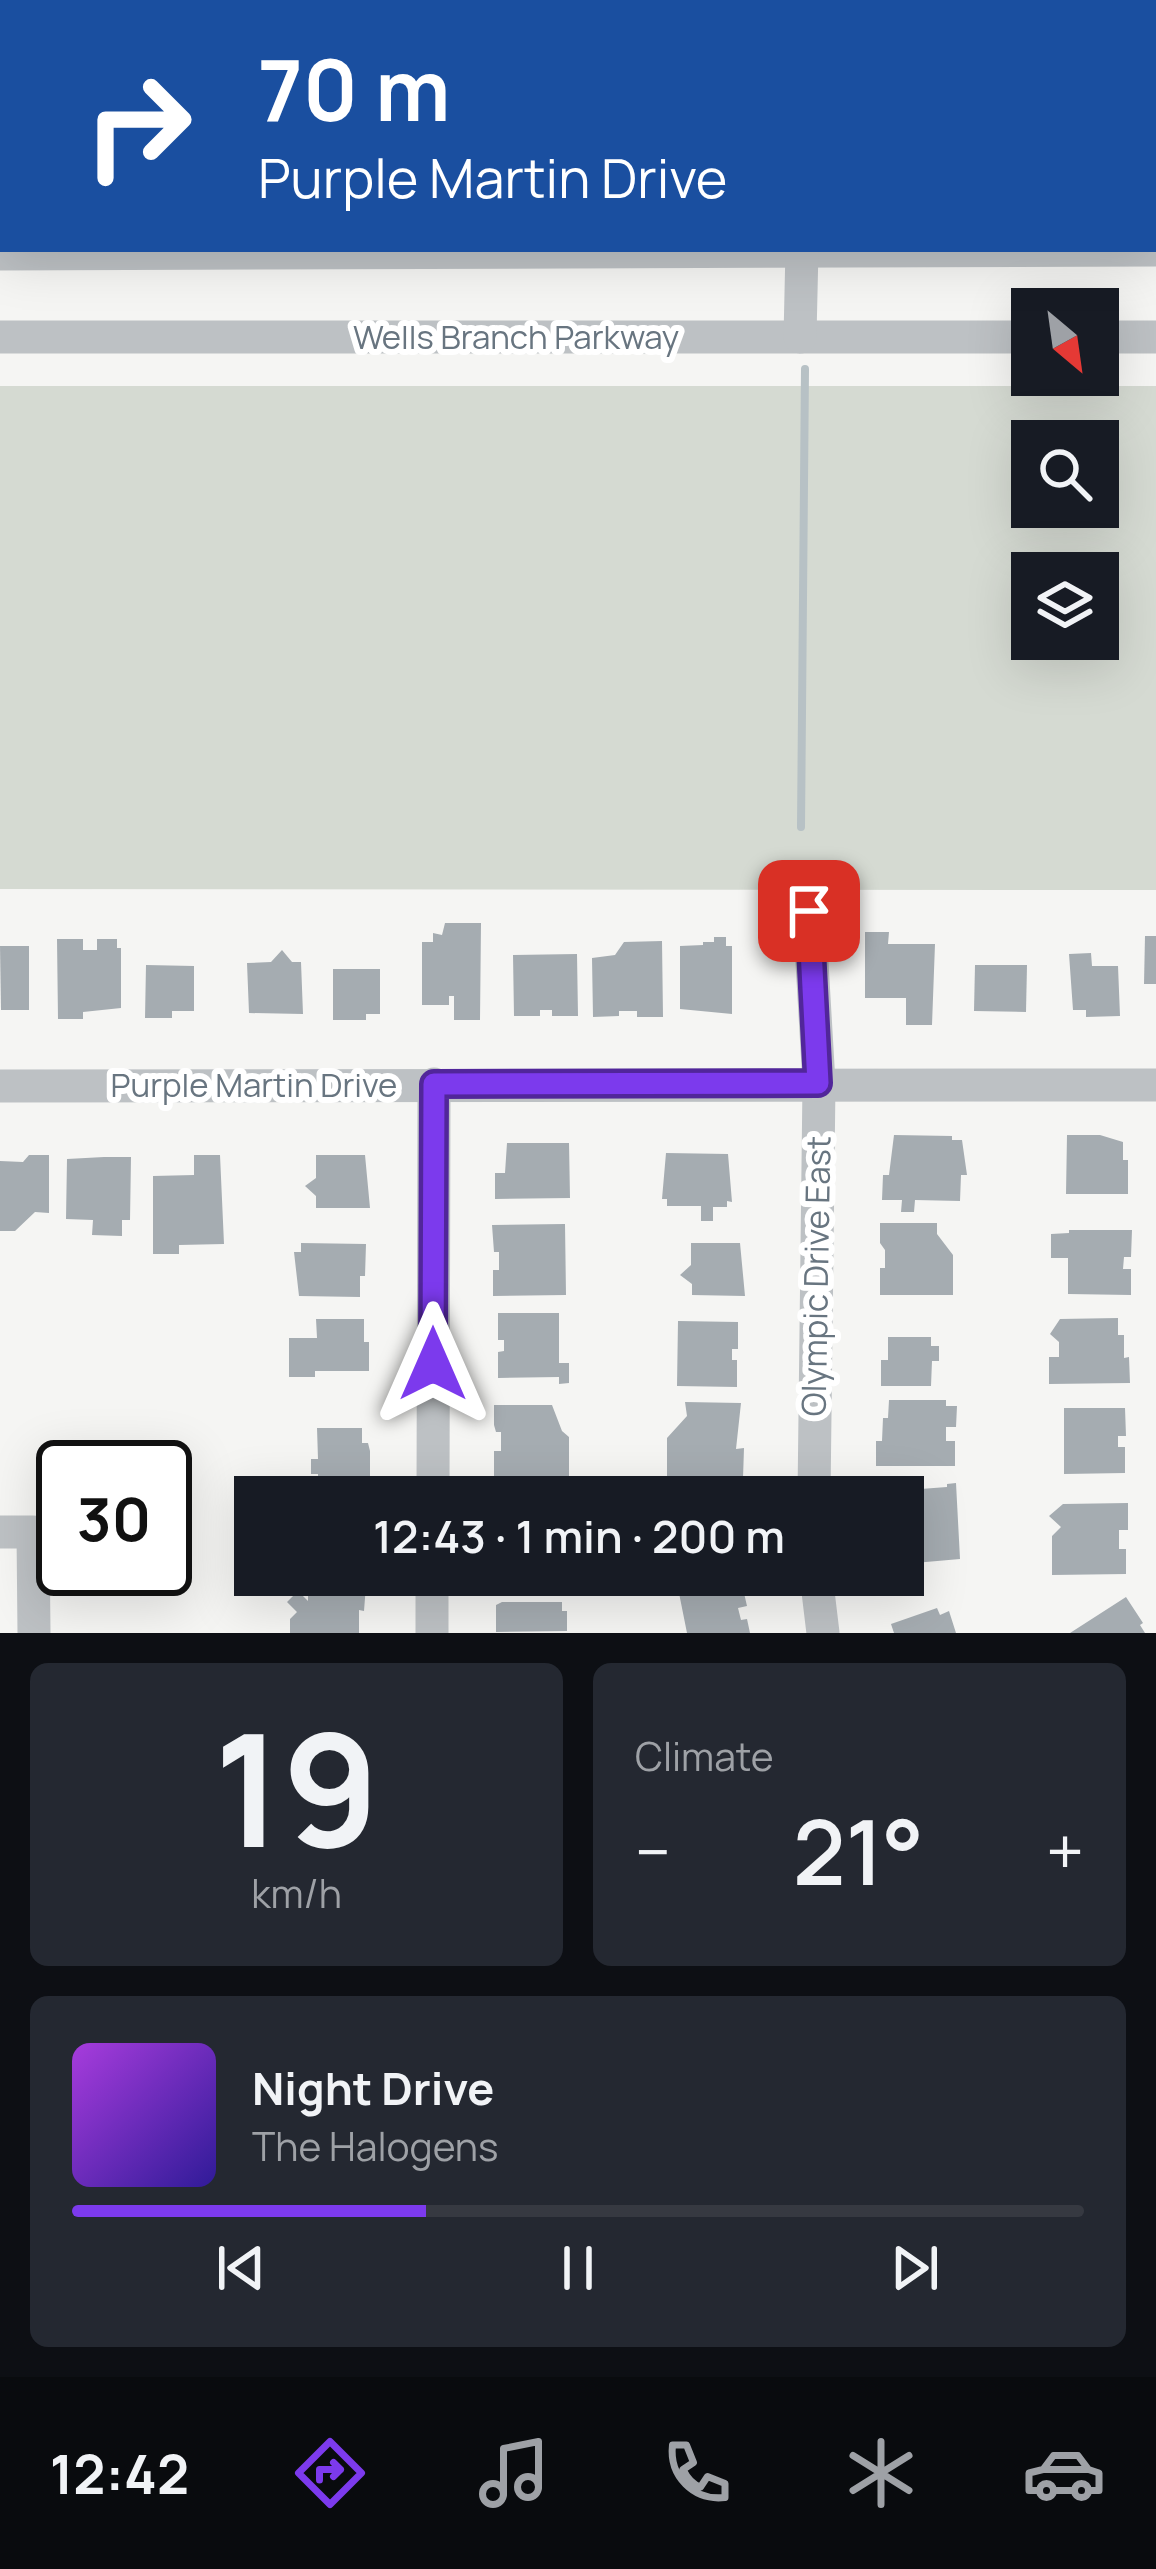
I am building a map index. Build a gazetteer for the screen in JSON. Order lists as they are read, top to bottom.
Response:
{
  "streets": {
    "street": ["Wells Branch Parkway", "Purple Martin Drive", "Olympic Drive East"]
  },
  "crossings": [
    ["Purple Martin Drive", "Olympic Drive East"]
  ],
  "north": "bottom right",
  "page": {
    "turn": ["70 m", "Purple Martin Drive"],
    "limit": "30",
    "trip": "12:43 · 1 min · 200 m",
    "tile": [
      ["19", "km/h"],
      "Climate"
    ],
    "heat": ["−", "21°", "+"],
    "song": ["Night Drive", "The Halogens"],
    "tabs": "12:42"
  }
}
